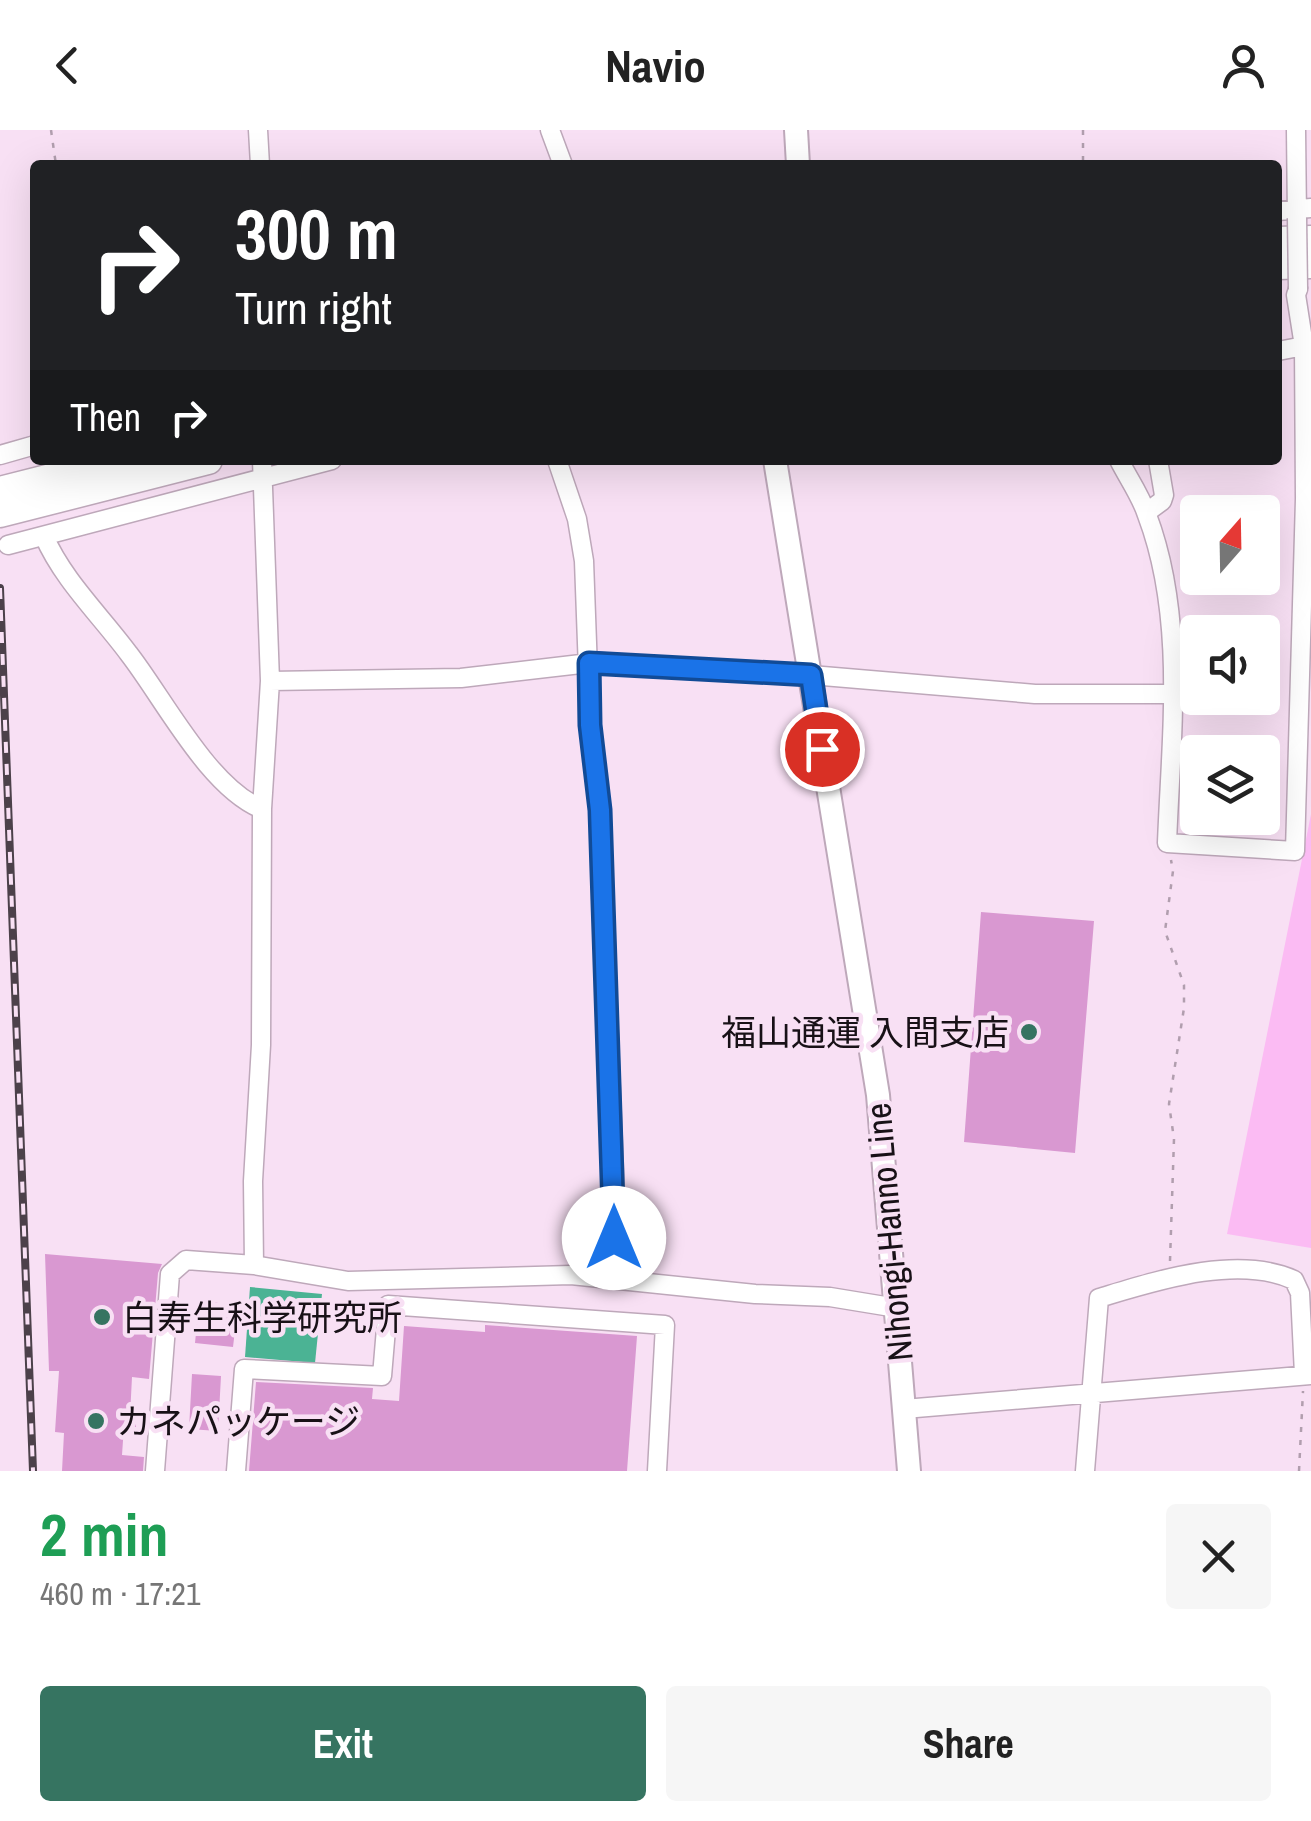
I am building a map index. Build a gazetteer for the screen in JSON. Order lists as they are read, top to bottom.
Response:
{
  "streets": {
    "main road": ["Nihongi-Hanno Line"]
  },
  "places": ["福山通運 入間支店", "白寿生科学研究所", "カネパッケージ"],
  "north": "top",
  "page": {
    "header": "Navio",
    "turn": ["300 m", "Turn right"],
    "then": "Then",
    "heading": ["2 min", "460 m · 17:21"],
    "buttons": ["Exit", "Share"]
  }
}
